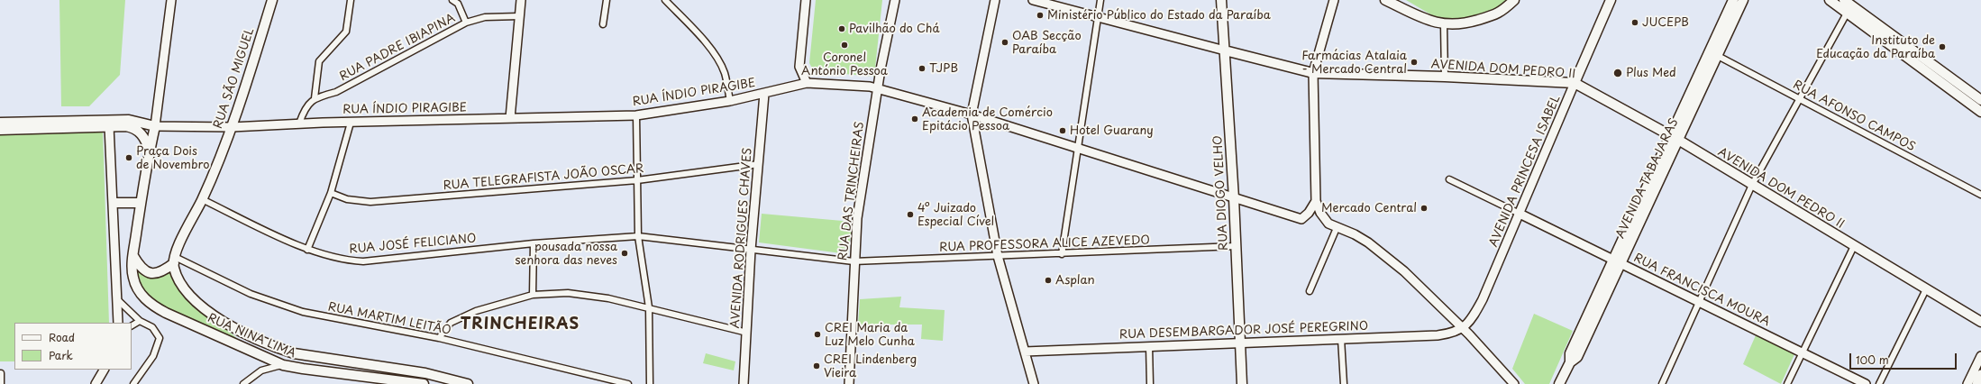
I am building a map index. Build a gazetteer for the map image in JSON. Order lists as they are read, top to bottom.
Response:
{
  "streets": {
    "main road": [
      "AVENIDA DOM PEDRO II",
      "RUA SÃO MIGUEL",
      "RUA ÍNDIO PIRAGIBE",
      "AVENIDA PRINCESA ISABEL",
      "AVENIDA TABAJARAS",
      "RUA DIOGO VELHO",
      "RUA NINA LIMA"
    ],
    "street": [
      "RUA PADRE IBIAPINA",
      "RUA AFONSO CAMPOS",
      "RUA TELEGRAFISTA JOÃO OSCAR",
      "RUA DAS TRINCHEIRAS",
      "AVENIDA RODRIGUES CHAVES",
      "RUA JOSÉ FELICIANO",
      "RUA PROFESSORA ALICE AZEVEDO",
      "RUA FRANCISCA MOURA",
      "RUA MARTIM LEITÃO",
      "RUA DESEMBARGADOR JOSÉ PEREGRINO"
    ]
  },
  "crossings": [
    ["AVENIDA DOM PEDRO II", "AVENIDA PRINCESA ISABEL"],
    ["AVENIDA DOM PEDRO II", "AVENIDA TABAJARAS"],
    ["AVENIDA DOM PEDRO II", "RUA DIOGO VELHO"],
    ["RUA SÃO MIGUEL", "RUA ÍNDIO PIRAGIBE"],
    ["RUA SÃO MIGUEL", "RUA JOSÉ FELICIANO"],
    ["RUA SÃO MIGUEL", "RUA MARTIM LEITÃO"],
    ["RUA SÃO MIGUEL", "RUA NINA LIMA"],
    ["RUA ÍNDIO PIRAGIBE", "RUA DAS TRINCHEIRAS"],
    ["RUA ÍNDIO PIRAGIBE", "RUA DIOGO VELHO"],
    ["RUA ÍNDIO PIRAGIBE", "AVENIDA RODRIGUES CHAVES"],
    ["RUA ÍNDIO PIRAGIBE", "RUA NINA LIMA"],
    ["RUA AFONSO CAMPOS", "AVENIDA TABAJARAS"],
    ["AVENIDA PRINCESA ISABEL", "RUA FRANCISCA MOURA"],
    ["AVENIDA PRINCESA ISABEL", "RUA DESEMBARGADOR JOSÉ PEREGRINO"],
    ["RUA TELEGRAFISTA JOÃO OSCAR", "AVENIDA RODRIGUES CHAVES"],
    ["AVENIDA TABAJARAS", "RUA FRANCISCA MOURA"],
    ["RUA DAS TRINCHEIRAS", "RUA PROFESSORA ALICE AZEVEDO"],
    ["RUA DIOGO VELHO", "RUA PROFESSORA ALICE AZEVEDO"],
    ["RUA DIOGO VELHO", "RUA DESEMBARGADOR JOSÉ PEREGRINO"],
    ["AVENIDA RODRIGUES CHAVES", "RUA JOSÉ FELICIANO"],
    ["AVENIDA RODRIGUES CHAVES", "RUA PROFESSORA ALICE AZEVEDO"],
    ["RUA JOSÉ FELICIANO", "RUA PROFESSORA ALICE AZEVEDO"],
    ["RUA MARTIM LEITÃO", "RUA NINA LIMA"]
  ],
  "districts": ["TRINCHEIRAS"],
  "places": [
    "Ministério Público do Estado da Paraíba",
    "JUCEPB",
    "Pavilhão do Chá",
    "OAB Secção Paraíba",
    "Coronel António Pessoa",
    "Instituto de Educação da Paraíba",
    "Farmácias Atalaia - Mercado Central",
    "TJPB",
    "Plus Med",
    "Academia de Comércio Epitácio Pessoa",
    "Hotel Guarany",
    "Praça Dois de Novembro",
    "Mercado Central",
    "4º Juizado Especial Cível",
    "pousada nossa senhora das neves",
    "Asplan",
    "CREI Maria da Luz Melo Cunha",
    "CREI Lindenberg Vieira"
  ],
  "legend": ["Road", "Park"],
  "scale_bar": "100 m"
}
